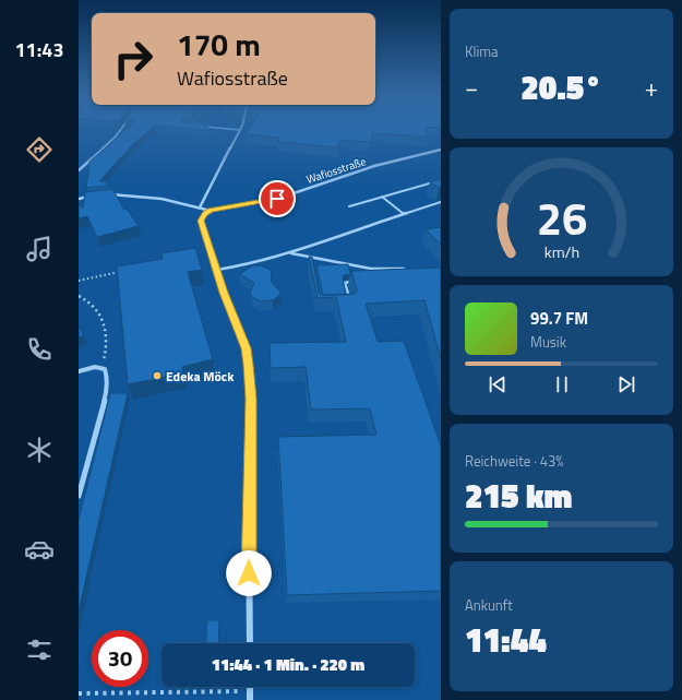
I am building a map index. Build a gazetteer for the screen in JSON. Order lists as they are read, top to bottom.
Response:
{
  "streets": {
    "street": ["Wafiosstraße"]
  },
  "places": ["Edeka Möck"],
  "page": {
    "tabs": "11:43",
    "tile": [
      "Klima",
      ["Reichweite · 43%", "215 km"],
      ["Ankunft", "11:44"]
    ],
    "turn": ["170 m", "Wafiosstraße"],
    "heat": ["−", "20.5°", "+"],
    "song": ["99.7 FM", "Musik"],
    "limit": "30",
    "trip": "11:44 · 1 Min. · 220 m",
    "gauge": ["26", "km/h"]
  }
}
